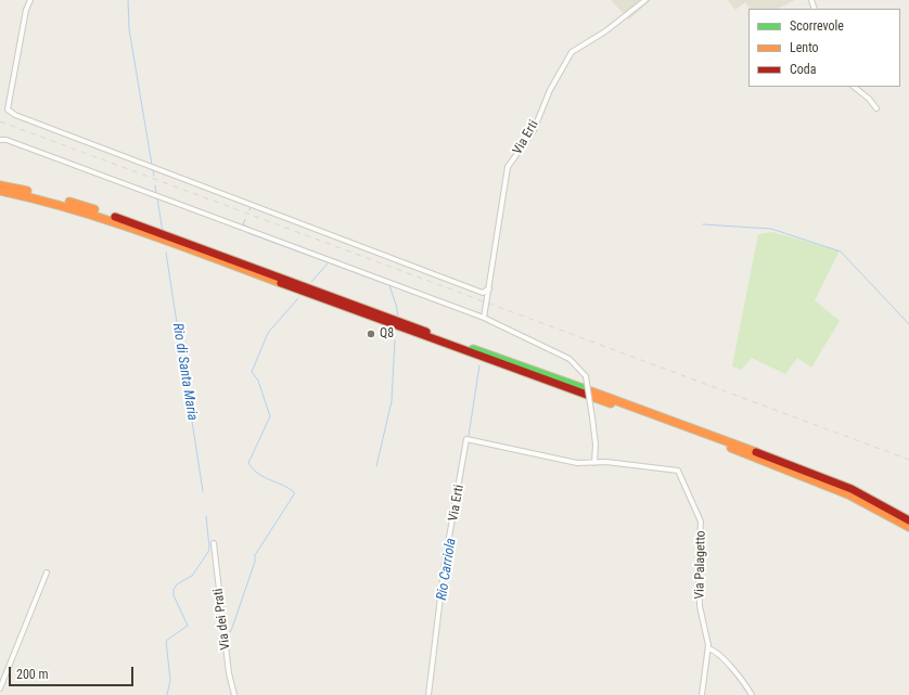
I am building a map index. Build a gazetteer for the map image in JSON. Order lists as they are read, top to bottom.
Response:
{
  "streets": {
    "street": ["Via Erti", "Via Palagetto", "Via dei Prati"]
  },
  "crossings": [
    ["Via Erti", "Via Palagetto"]
  ],
  "water": ["Rio di Santa Maria", "Rio Carriola"],
  "places": ["Q8"],
  "legend": ["Scorrevole", "Lento", "Coda"],
  "scale_bar": "200 m"
}
